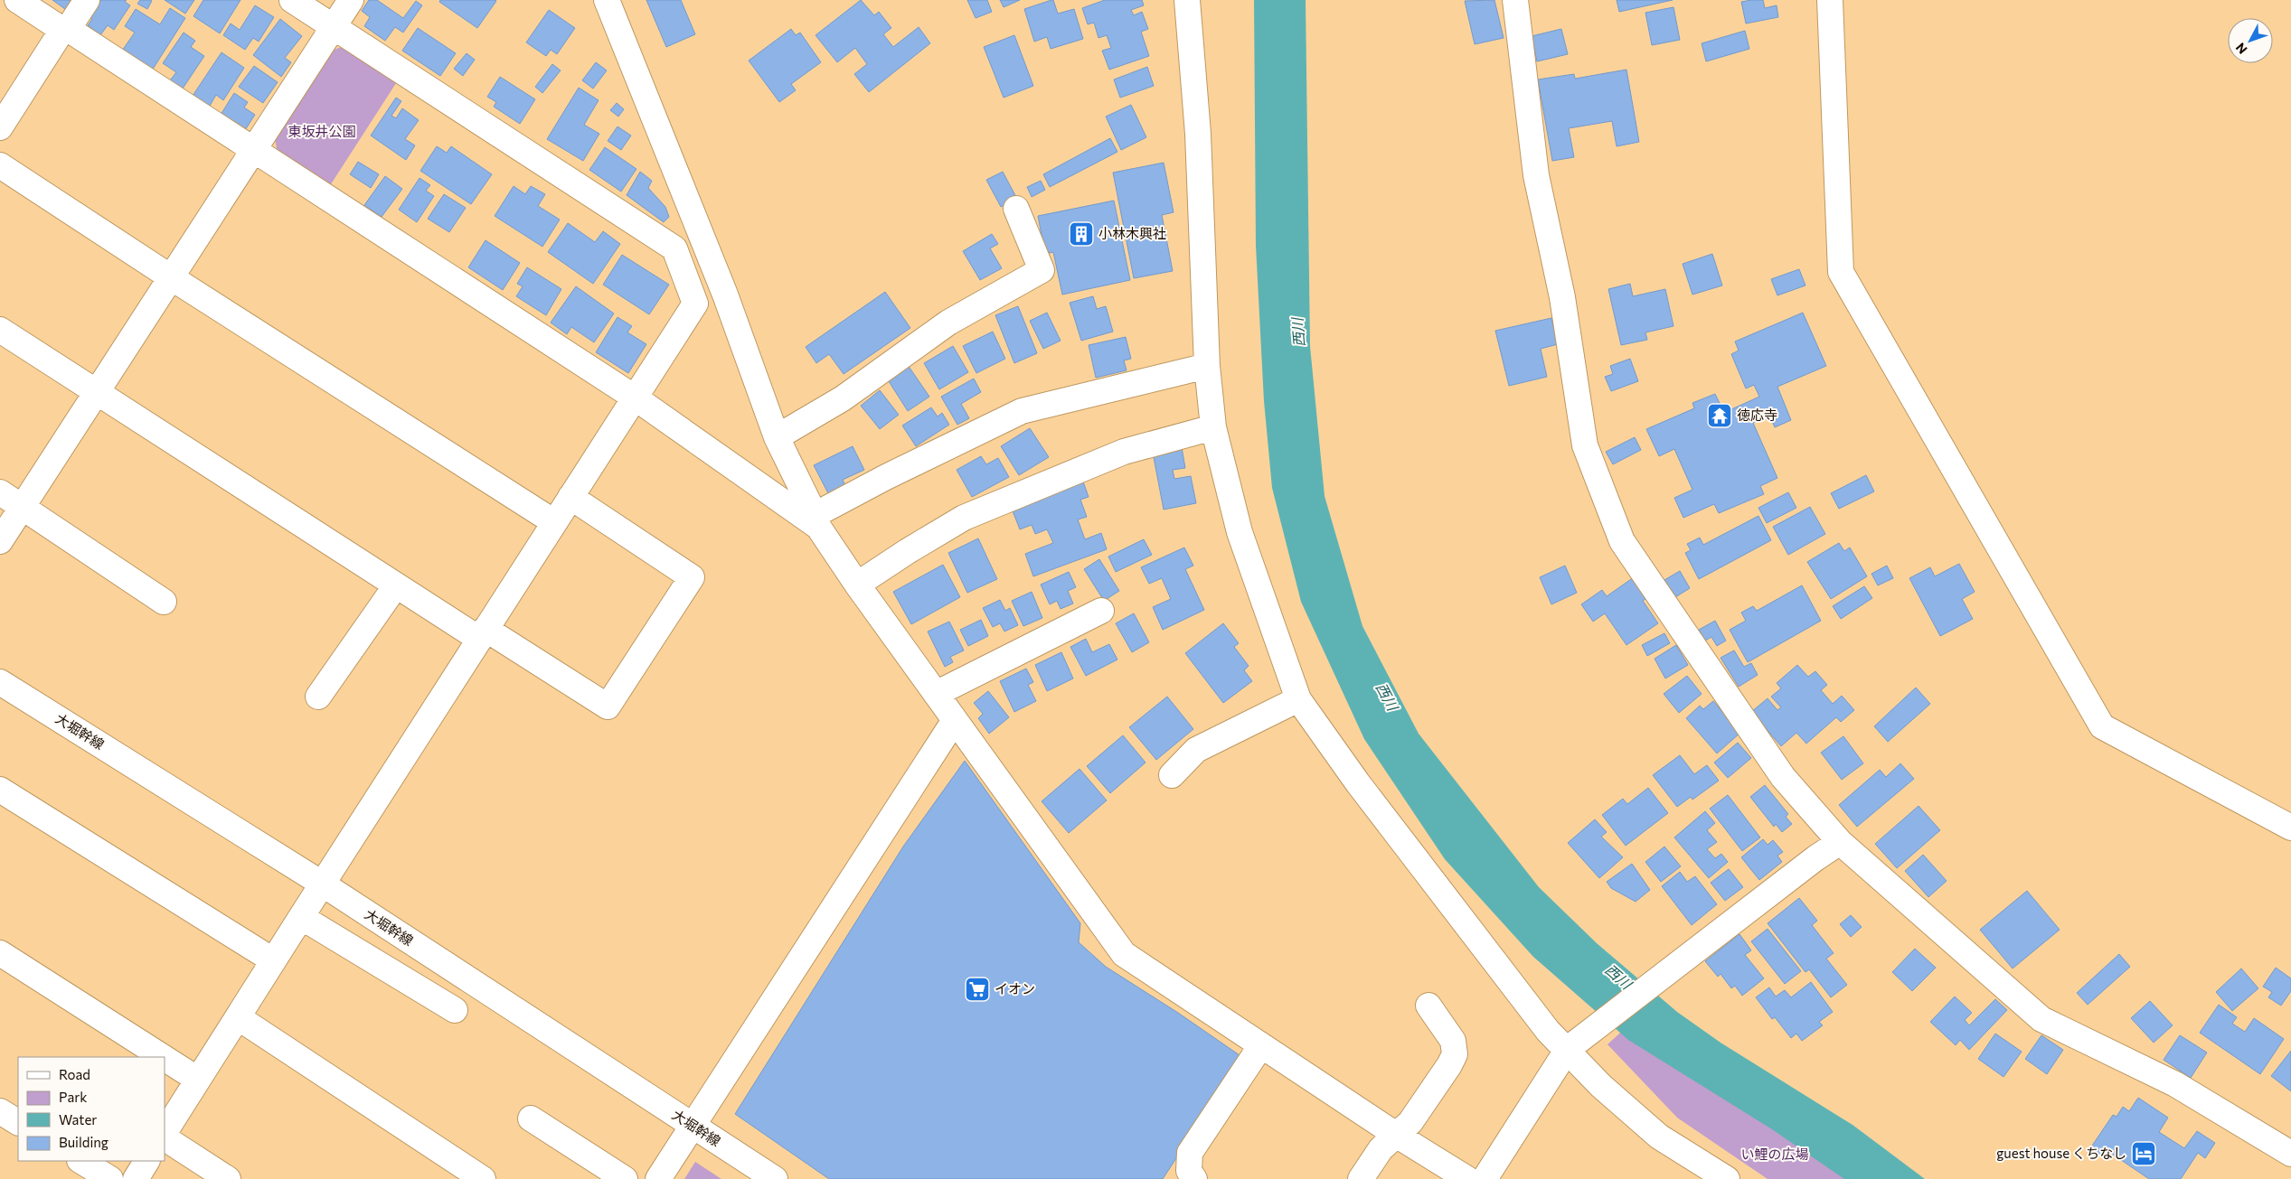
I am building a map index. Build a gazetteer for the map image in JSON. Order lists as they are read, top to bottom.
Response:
{
  "streets": {
    "street": ["大堀幹線"]
  },
  "water": ["西川"],
  "parks": ["東坂井公園", "い鯉の広場"],
  "places": {
    "building": ["小林木興社"],
    "temple": ["徳応寺"],
    "supermarket": ["イオン"],
    "hotel": ["guest house くちなし"]
  },
  "legend": [
    "Road",
    "Park",
    "Water",
    "Building"
  ],
  "north": "bottom left"
}
